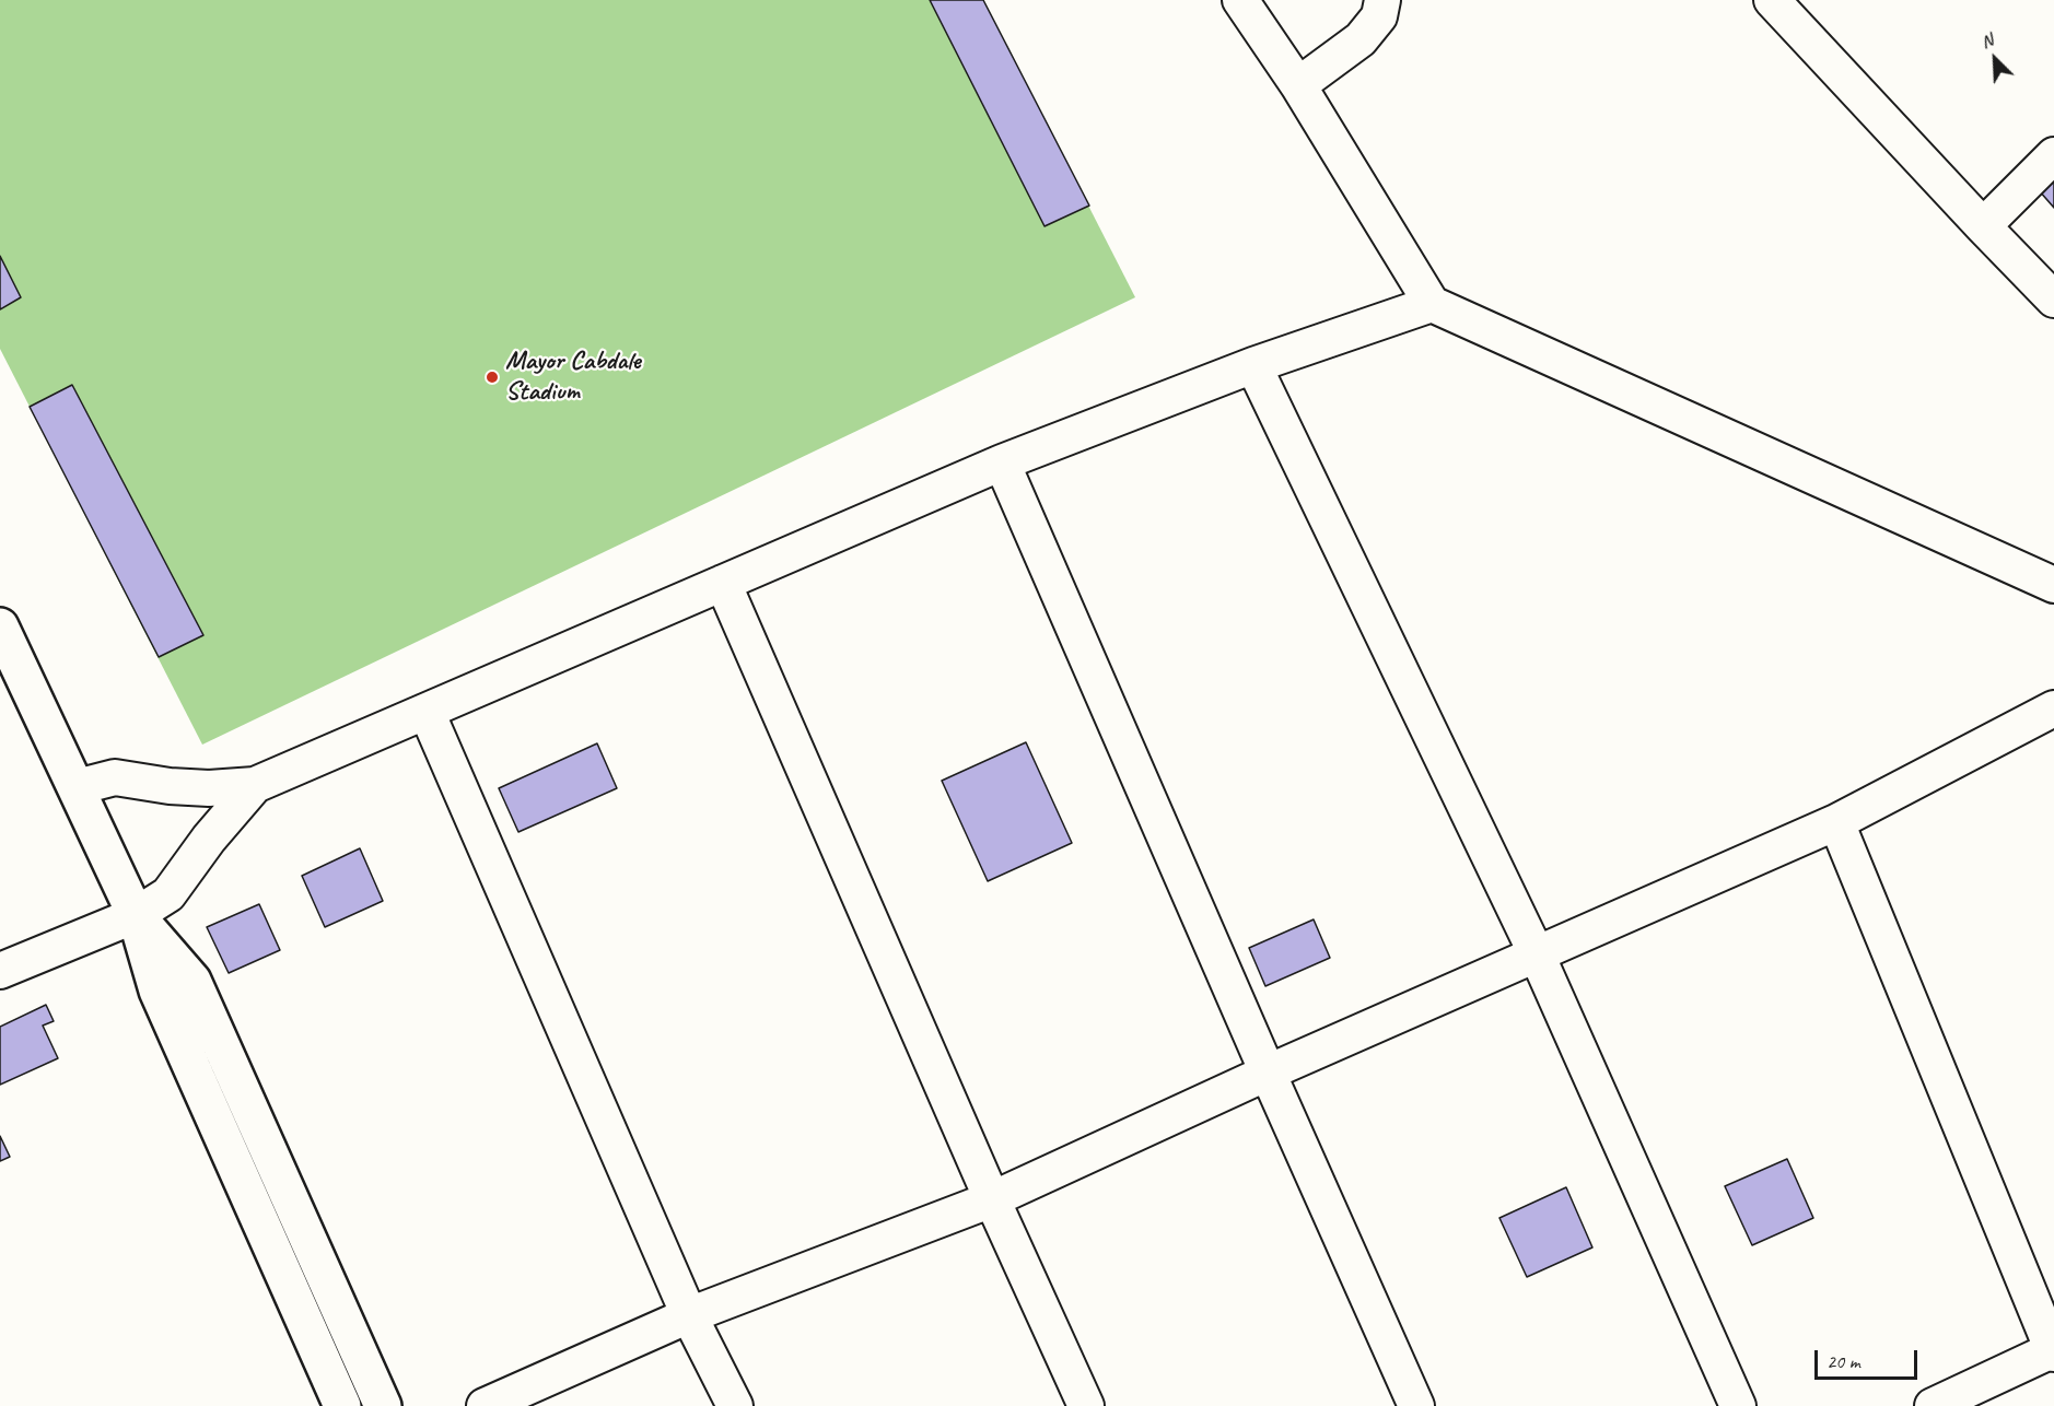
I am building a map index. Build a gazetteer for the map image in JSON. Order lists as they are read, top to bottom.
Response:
{
  "places": ["Mayor Cabdale Stadium"],
  "scale_bar": "20 m",
  "north": "top left"
}
